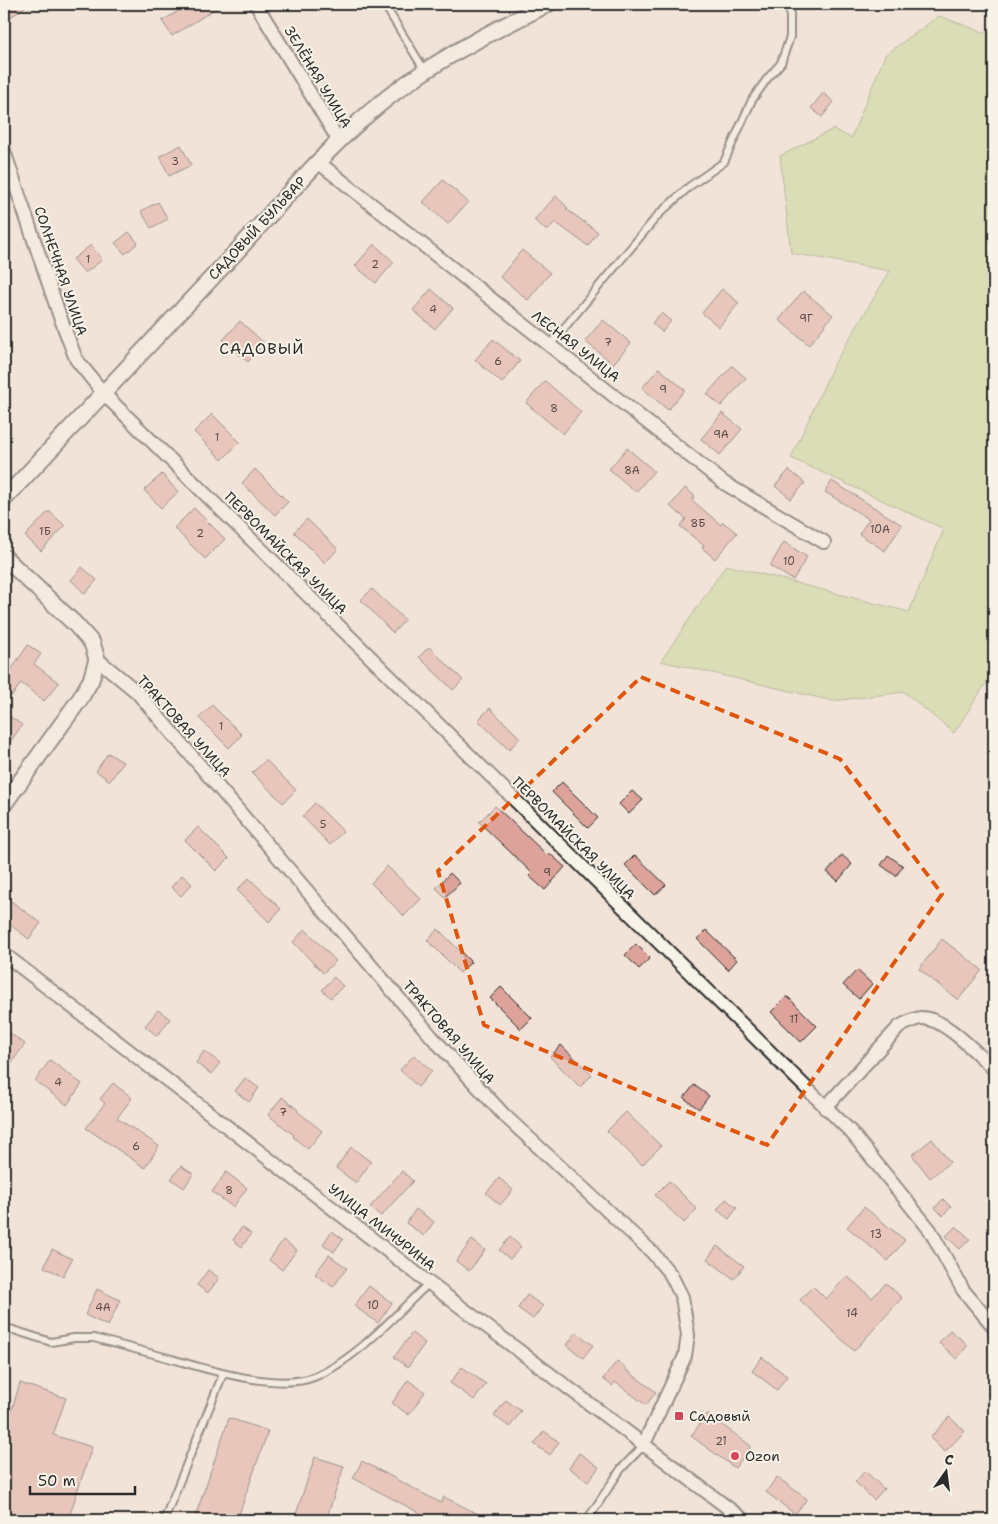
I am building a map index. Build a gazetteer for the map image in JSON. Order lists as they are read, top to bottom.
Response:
{
  "streets": {
    "street": [
      "ЗЕЛЁНАЯ УЛИЦА",
      "САДОВЫЙ БУЛЬВАР",
      "СОЛНЕЧНАЯ УЛИЦА",
      "ЛЕСНАЯ УЛИЦА",
      "ПЕРВОМАЙСКАЯ УЛИЦА",
      "ТРАКТОВАЯ УЛИЦА",
      "УЛИЦА МИЧУРИНА"
    ]
  },
  "crossings": [
    ["ЗЕЛЁНАЯ УЛИЦА", "САДОВЫЙ БУЛЬВАР"],
    ["САДОВЫЙ БУЛЬВАР", "СОЛНЕЧНАЯ УЛИЦА"],
    ["САДОВЫЙ БУЛЬВАР", "ЛЕСНАЯ УЛИЦА"],
    ["САДОВЫЙ БУЛЬВАР", "ПЕРВОМАЙСКАЯ УЛИЦА"],
    ["СОЛНЕЧНАЯ УЛИЦА", "ПЕРВОМАЙСКАЯ УЛИЦА"],
    ["ТРАКТОВАЯ УЛИЦА", "УЛИЦА МИЧУРИНА"]
  ],
  "districts": ["САДОВЫЙ"],
  "places": {
    "transit": ["Садовый"],
    "other": ["Ozon"]
  },
  "house_numbers": [
    "3",
    "1",
    "2",
    "4",
    "9Г",
    "7",
    "6",
    "9",
    "8",
    "9А",
    "1",
    "8А",
    "8Б",
    "10А",
    "1Б",
    "2",
    "10",
    "1",
    "5",
    "9",
    "11",
    "4",
    "7",
    "6",
    "8",
    "13",
    "10",
    "4А",
    "14",
    "21"
  ],
  "scale_bar": "50 m",
  "north": "top"
}
